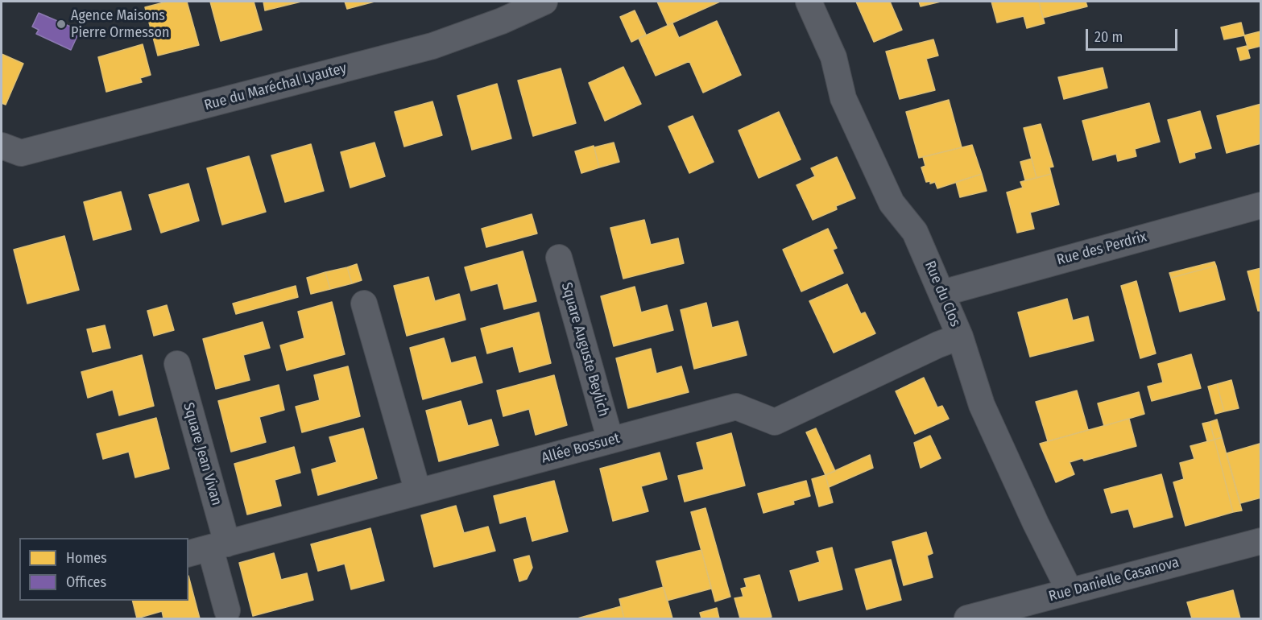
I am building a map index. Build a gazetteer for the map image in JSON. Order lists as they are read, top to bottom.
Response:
{
  "streets": {
    "street": [
      "Rue du Maréchal Lyautey",
      "Rue des Perdrix",
      "Rue du Clos",
      "Square Auguste Beylich",
      "Allée Bossuet",
      "Square Jean Vivan",
      "Rue Danielle Casanova"
    ]
  },
  "crossings": [
    ["Rue des Perdrix", "Rue du Clos"],
    ["Rue du Clos", "Allée Bossuet"],
    ["Rue du Clos", "Rue Danielle Casanova"],
    ["Square Auguste Beylich", "Allée Bossuet"],
    ["Allée Bossuet", "Square Jean Vivan"]
  ],
  "places": ["Agence Maisons Pierre Ormesson"],
  "legend": ["Homes", "Offices"],
  "scale_bar": "20 m"
}
